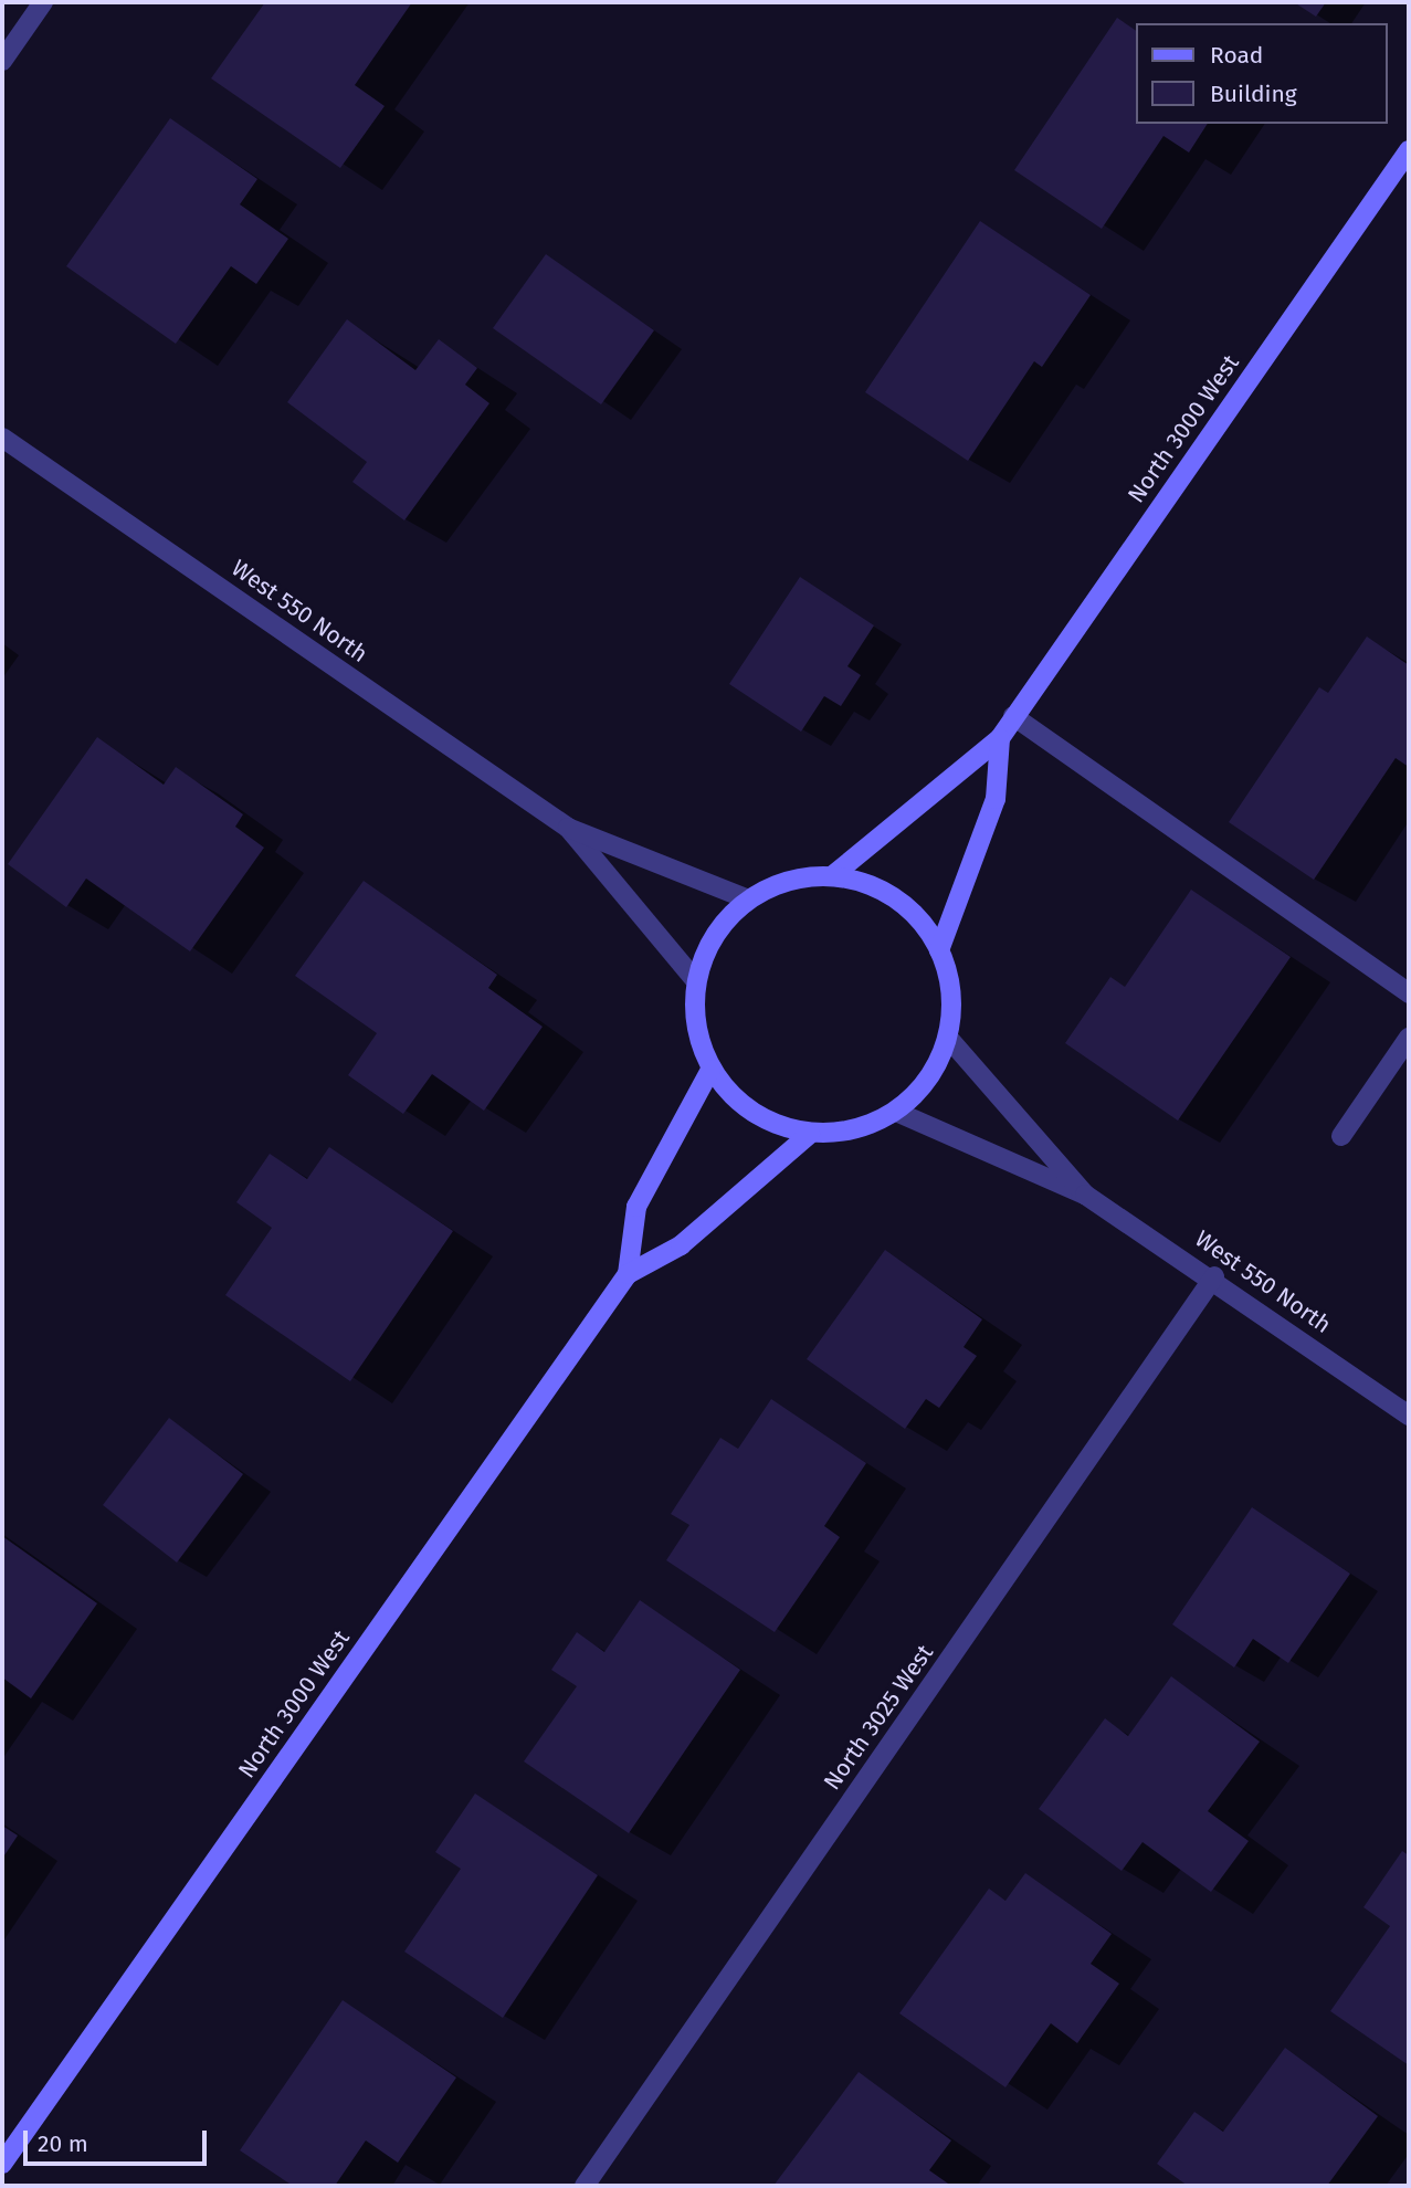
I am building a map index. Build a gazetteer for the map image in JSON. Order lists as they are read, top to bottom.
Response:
{
  "streets": {
    "main road": ["North 3000 West"],
    "street": ["West 550 North", "North 3025 West"]
  },
  "crossings": [
    ["North 3000 West", "West 550 North"],
    ["West 550 North", "North 3025 West"]
  ],
  "legend": ["Road", "Building"],
  "scale_bar": "20 m"
}
